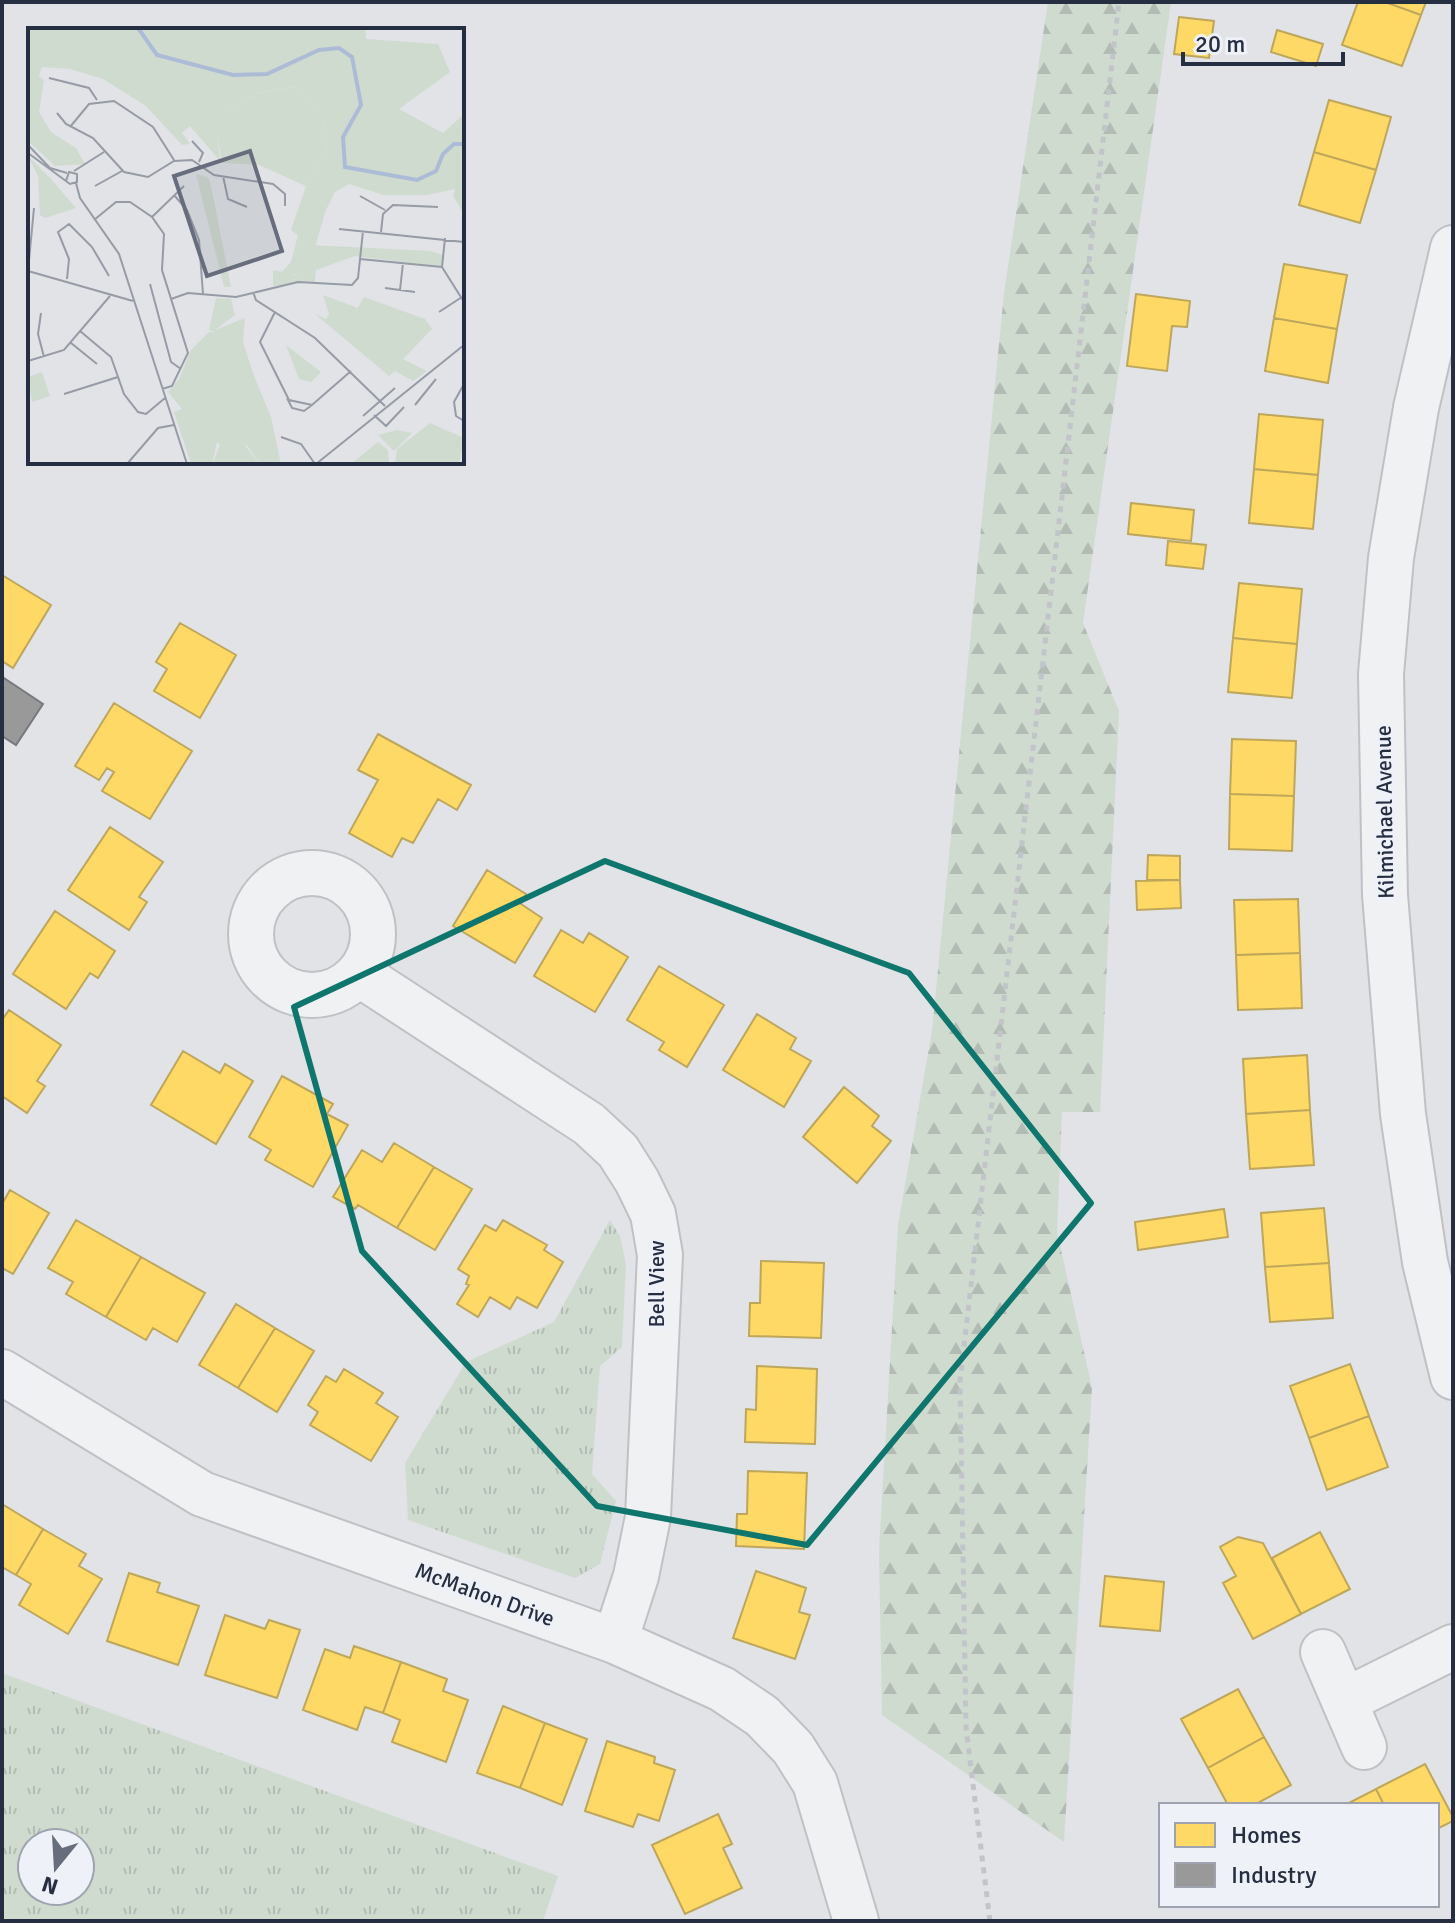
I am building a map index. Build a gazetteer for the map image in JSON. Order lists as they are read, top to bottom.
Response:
{
  "streets": {
    "street": ["Kilmichael Avenue", "Bell View", "McMahon Drive"]
  },
  "crossings": [
    ["Bell View", "McMahon Drive"]
  ],
  "legend": ["Homes", "Industry"],
  "scale_bar": "20 m",
  "north": "bottom"
}
